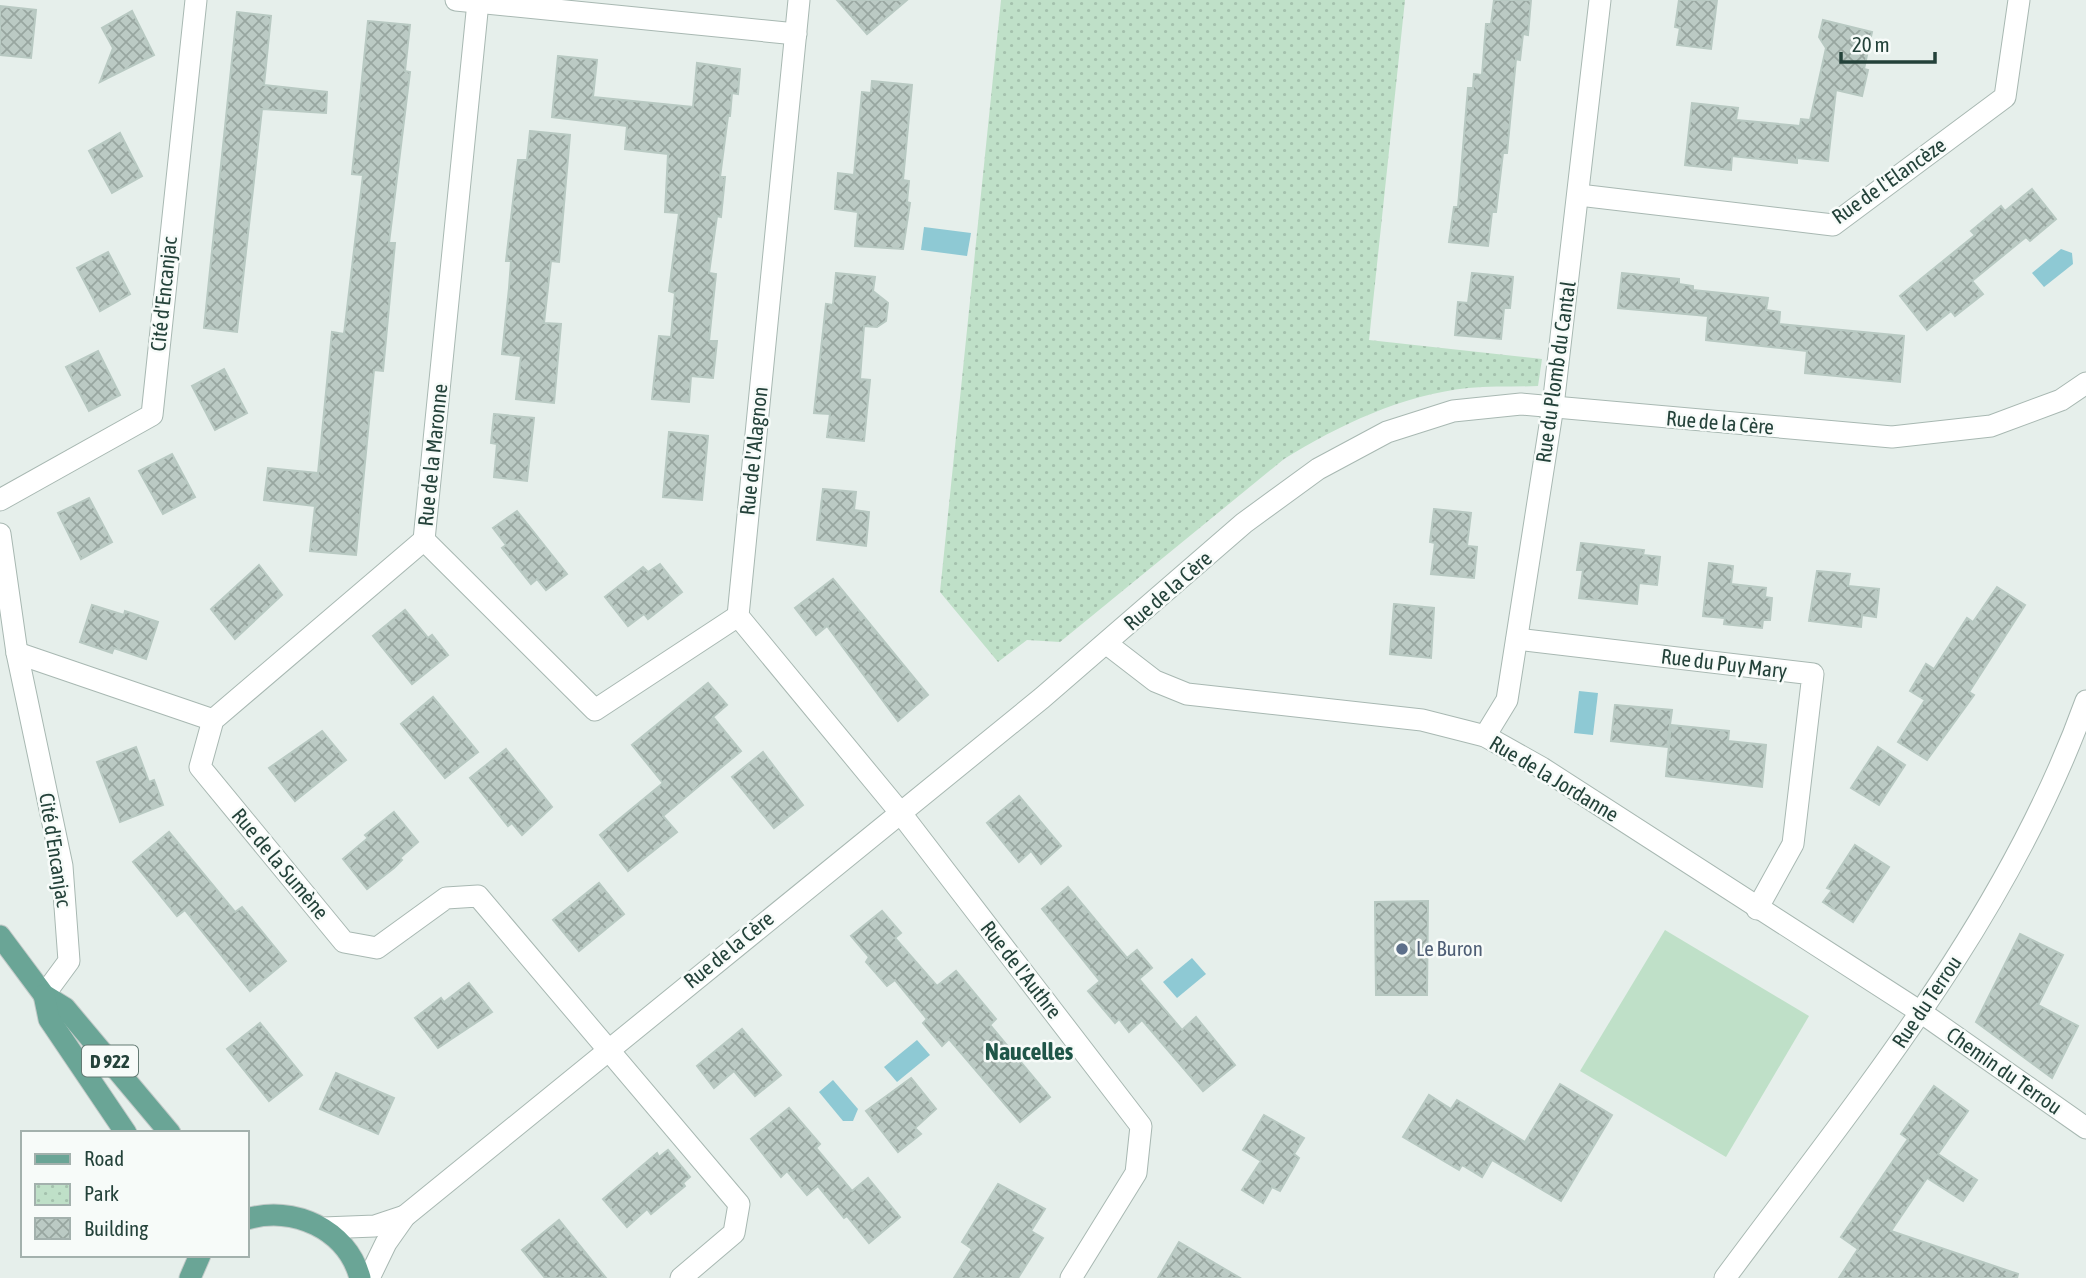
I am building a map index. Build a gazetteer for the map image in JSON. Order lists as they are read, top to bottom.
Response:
{
  "streets": {
    "main road": ["D 922"],
    "street": [
      "Rue de l'Elancèze",
      "Cité d'Encanjac",
      "Rue du Plomb du Cantal",
      "Rue de la Cère",
      "Rue de l'Alagnon",
      "Rue de la Maronne",
      "Rue du Puy Mary",
      "Rue de la Jordanne",
      "Rue de la Sumène",
      "Rue de l'Authre",
      "Rue du Terrou",
      "Chemin du Terrou"
    ]
  },
  "crossings": [
    ["Rue de l'Elancèze", "Rue du Plomb du Cantal"],
    ["Cité d'Encanjac", "D 922"],
    ["Rue du Plomb du Cantal", "Rue de la Cère"],
    ["Rue du Plomb du Cantal", "Rue du Puy Mary"],
    ["Rue du Plomb du Cantal", "Rue de la Jordanne"],
    ["Rue de la Cère", "Rue de la Jordanne"],
    ["Rue de la Cère", "Rue de la Sumène"],
    ["Rue de la Cère", "Rue de l'Authre"],
    ["Rue de l'Alagnon", "Rue de la Maronne"],
    ["Rue du Puy Mary", "Rue de la Jordanne"],
    ["Rue de la Jordanne", "Rue du Terrou"],
    ["Rue de la Jordanne", "Chemin du Terrou"],
    ["Rue du Terrou", "Chemin du Terrou"]
  ],
  "districts": ["Naucelles"],
  "places": ["Le Buron"],
  "legend": ["Road", "Park", "Building"],
  "scale_bar": "20 m"
}
